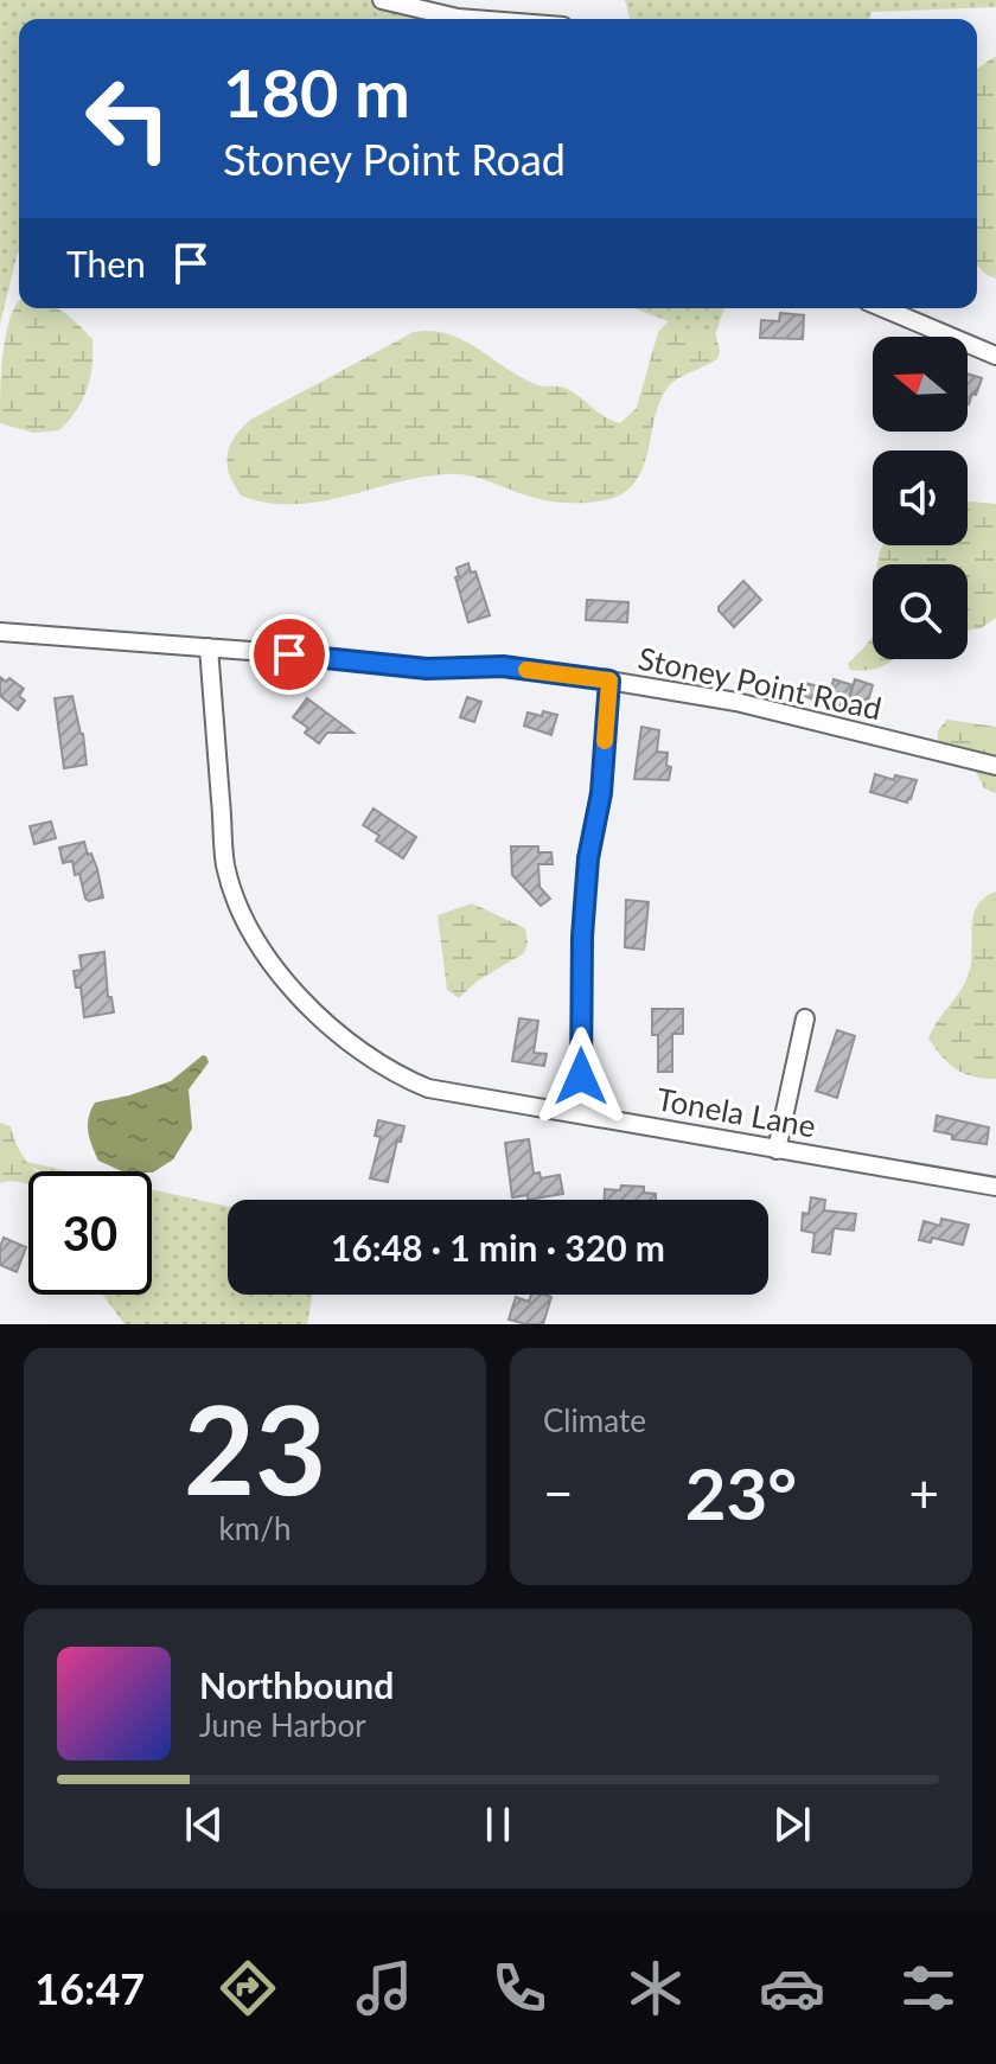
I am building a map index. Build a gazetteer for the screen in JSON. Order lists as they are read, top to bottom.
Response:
{
  "streets": {
    "street": ["Stoney Point Road", "Tonela Lane"]
  },
  "crossings": [
    ["Stoney Point Road", "Tonela Lane"]
  ],
  "north": "left",
  "page": {
    "turn": ["180 m", "Stoney Point Road"],
    "then": "Then",
    "limit": "30",
    "trip": "16:48 · 1 min · 320 m",
    "tile": [
      ["23", "km/h"],
      "Climate"
    ],
    "heat": ["−", "23°", "+"],
    "song": ["Northbound", "June Harbor"],
    "tabs": "16:47"
  }
}
